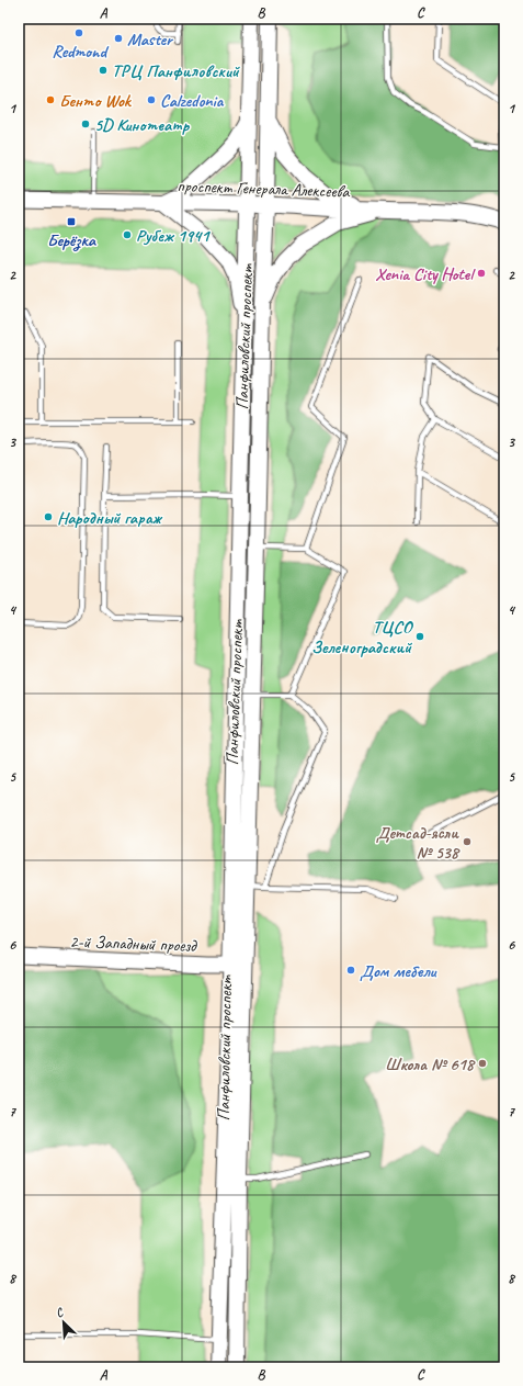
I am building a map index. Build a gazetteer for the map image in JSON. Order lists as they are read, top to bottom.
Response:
{
  "streets": {
    "main road": ["проспект Генерала Алексеева", "Панфиловский проспект", "2-й Западный проезд"]
  },
  "crossings": [
    ["проспект Генерала Алексеева", "Панфиловский проспект"],
    ["Панфиловский проспект", "2-й Западный проезд"]
  ],
  "places": {
    "other": [
      "Redmond",
      "Master",
      "ТРЦ Панфиловский",
      "Бенто Wok",
      "Calzedonia",
      "5D Кинотеатр",
      "Рубеж 1941",
      "Xenia City Hotel",
      "Народный гараж",
      "ТЦСО Зеленоградский",
      "Детсад-ясли № 538",
      "Дом мебели",
      "Школа № 618"
    ],
    "transit": ["Берёзка"]
  },
  "north": "top left",
  "grid": {
    "columns": ["A", "B", "C"],
    "rows": [
      "1",
      "2",
      "3",
      "4",
      "5",
      "6",
      "7",
      "8"
    ]
  }
}
